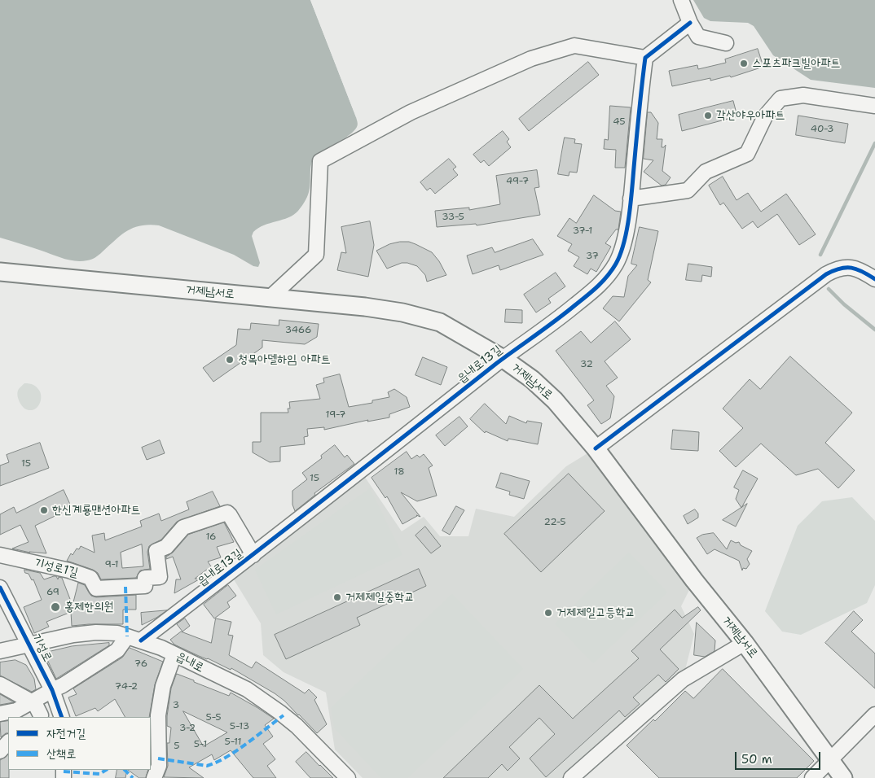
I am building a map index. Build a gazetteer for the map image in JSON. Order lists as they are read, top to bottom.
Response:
{
  "streets": {
    "main road": ["거제남서로"],
    "street": [
      "읍내로13길",
      "기성로1길",
      "기성로",
      "읍내로"
    ]
  },
  "crossings": [
    ["거제남서로", "읍내로13길"],
    ["읍내로13길", "기성로1길"],
    ["읍내로13길", "읍내로"],
    ["기성로", "읍내로"]
  ],
  "places": [
    "스포츠파크빌아파트",
    "각산야우아파트",
    "청목아델하임 아파트",
    "한신계룡맨션아파트",
    "거제제일중학교",
    "홍제한의원",
    "거제제일고등학교"
  ],
  "house_numbers": [
    "45",
    "40-3",
    "49-7",
    "33-5",
    "37-1",
    "37",
    "3466",
    "32",
    "19-7",
    "15",
    "18",
    "15",
    "22-5",
    "16",
    "9-1",
    "69",
    "76",
    "74-2",
    "3",
    "5-5",
    "5-13",
    "3-2",
    "5-11",
    "5-1",
    "5"
  ],
  "legend": ["자전거길", "산책로"],
  "scale_bar": "50 m"
}
